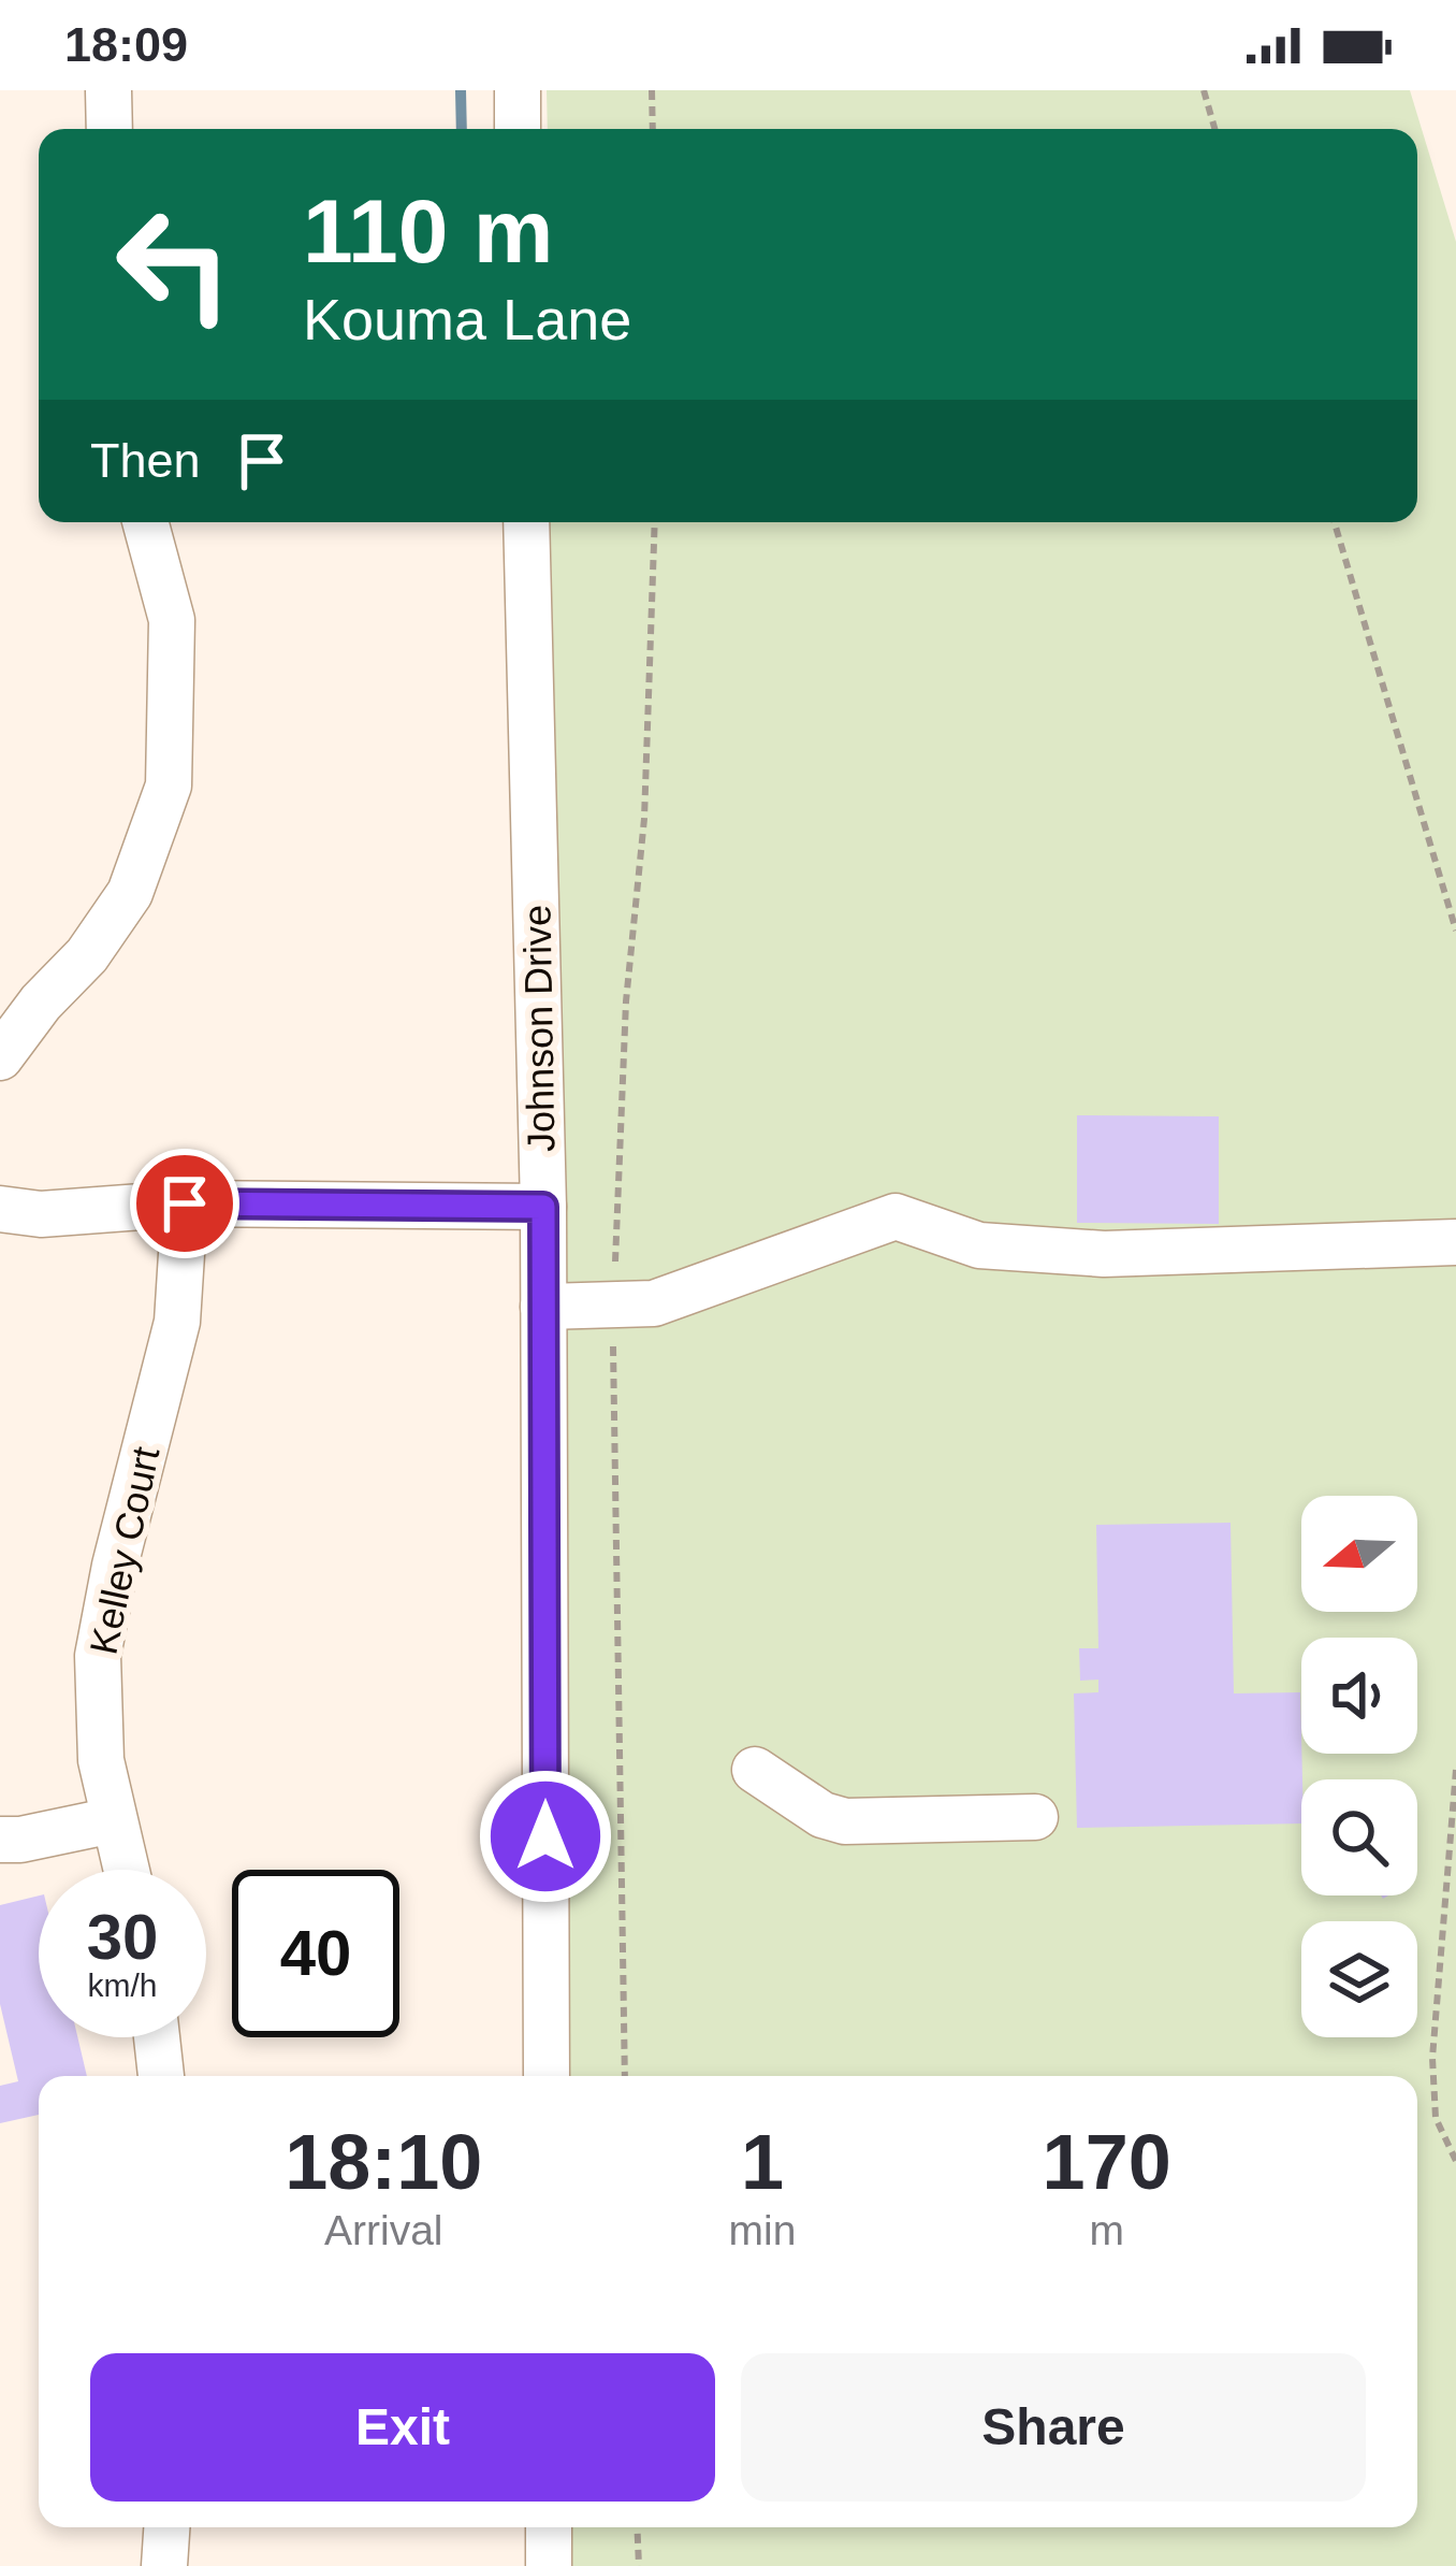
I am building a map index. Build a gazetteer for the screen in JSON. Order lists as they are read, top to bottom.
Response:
{
  "streets": {
    "street": ["Johnson Drive", "Kelley Court"]
  },
  "north": "left",
  "page": {
    "status": "18:09",
    "turn": ["110 m", "Kouma Lane"],
    "then": "Then",
    "speed": "30 km/h",
    "limit": "40",
    "eta": [
      "18:10",
      "Arrival",
      "1",
      "min",
      "170",
      "m"
    ],
    "buttons": ["Exit", "Share"]
  }
}
